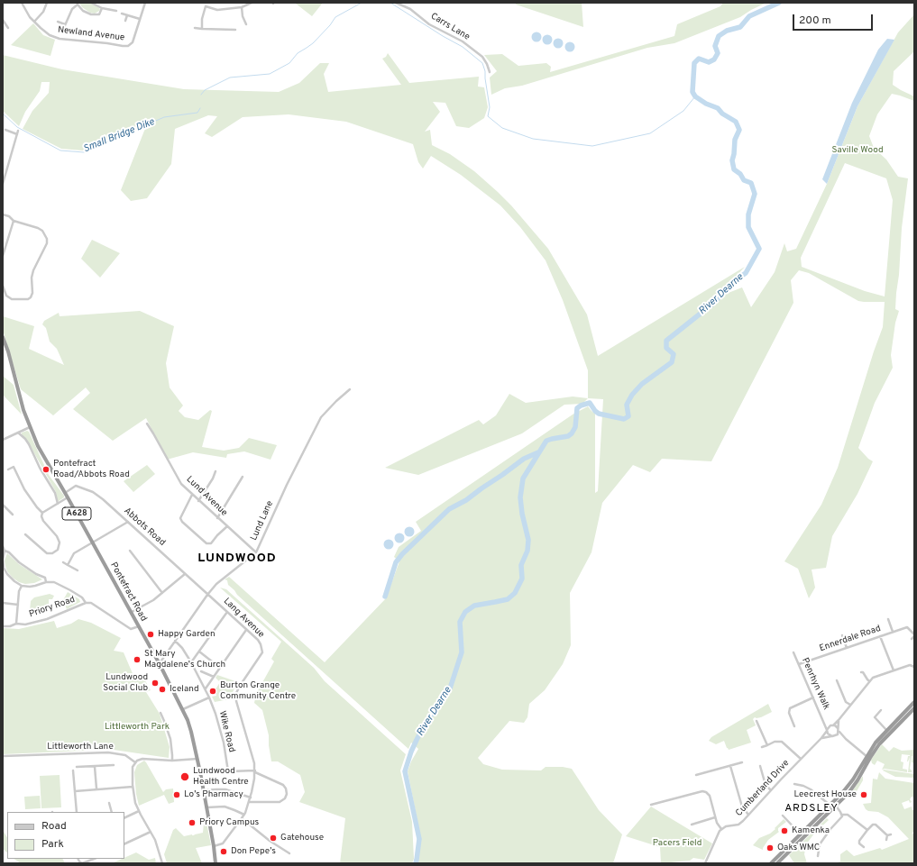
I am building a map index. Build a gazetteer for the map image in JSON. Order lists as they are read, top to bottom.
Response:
{
  "streets": {
    "highway": ["A628", "Pontefract Road"],
    "street": [
      "Carrs Lane",
      "Newland Avenue",
      "Lund Avenue",
      "Lund Lane",
      "Abbots Road",
      "Priory Road",
      "Lang Avenue",
      "Ennerdale Road",
      "Penrhyn Walk",
      "Wike Road",
      "Littleworth Lane",
      "Cumberland Drive"
    ]
  },
  "crossings": [
    ["Lund Avenue", "Lund Lane"],
    ["Lund Lane", "Abbots Road"],
    ["Lund Lane", "Pontefract Road"],
    ["Lund Lane", "Lang Avenue"],
    ["Lund Lane", "Wike Road"],
    ["Abbots Road", "Pontefract Road"],
    ["Abbots Road", "Lang Avenue"],
    ["Pontefract Road", "Lang Avenue"],
    ["Ennerdale Road", "Penrhyn Walk"],
    ["Penrhyn Walk", "Cumberland Drive"]
  ],
  "districts": ["LUNDWOOD", "ARDSLEY"],
  "water": ["Small Bridge Dike", "River Dearne"],
  "parks": ["Saville Wood", "Littleworth Park", "Pacers Field"],
  "places": [
    "Pontefract Road/Abbots Road",
    "Happy Garden",
    "St Mary Magdalene's Church",
    "Lundwood Social Club",
    "Iceland",
    "Burton Grange Community Centre",
    "Lundwood Health Centre",
    "Lo's Pharmacy",
    "Leecrest House",
    "Priory Campus",
    "Kamenka",
    "Gatehouse",
    "Oaks WMC",
    "Don Pepe's"
  ],
  "legend": ["Road", "Park"],
  "scale_bar": "200 m"
}
